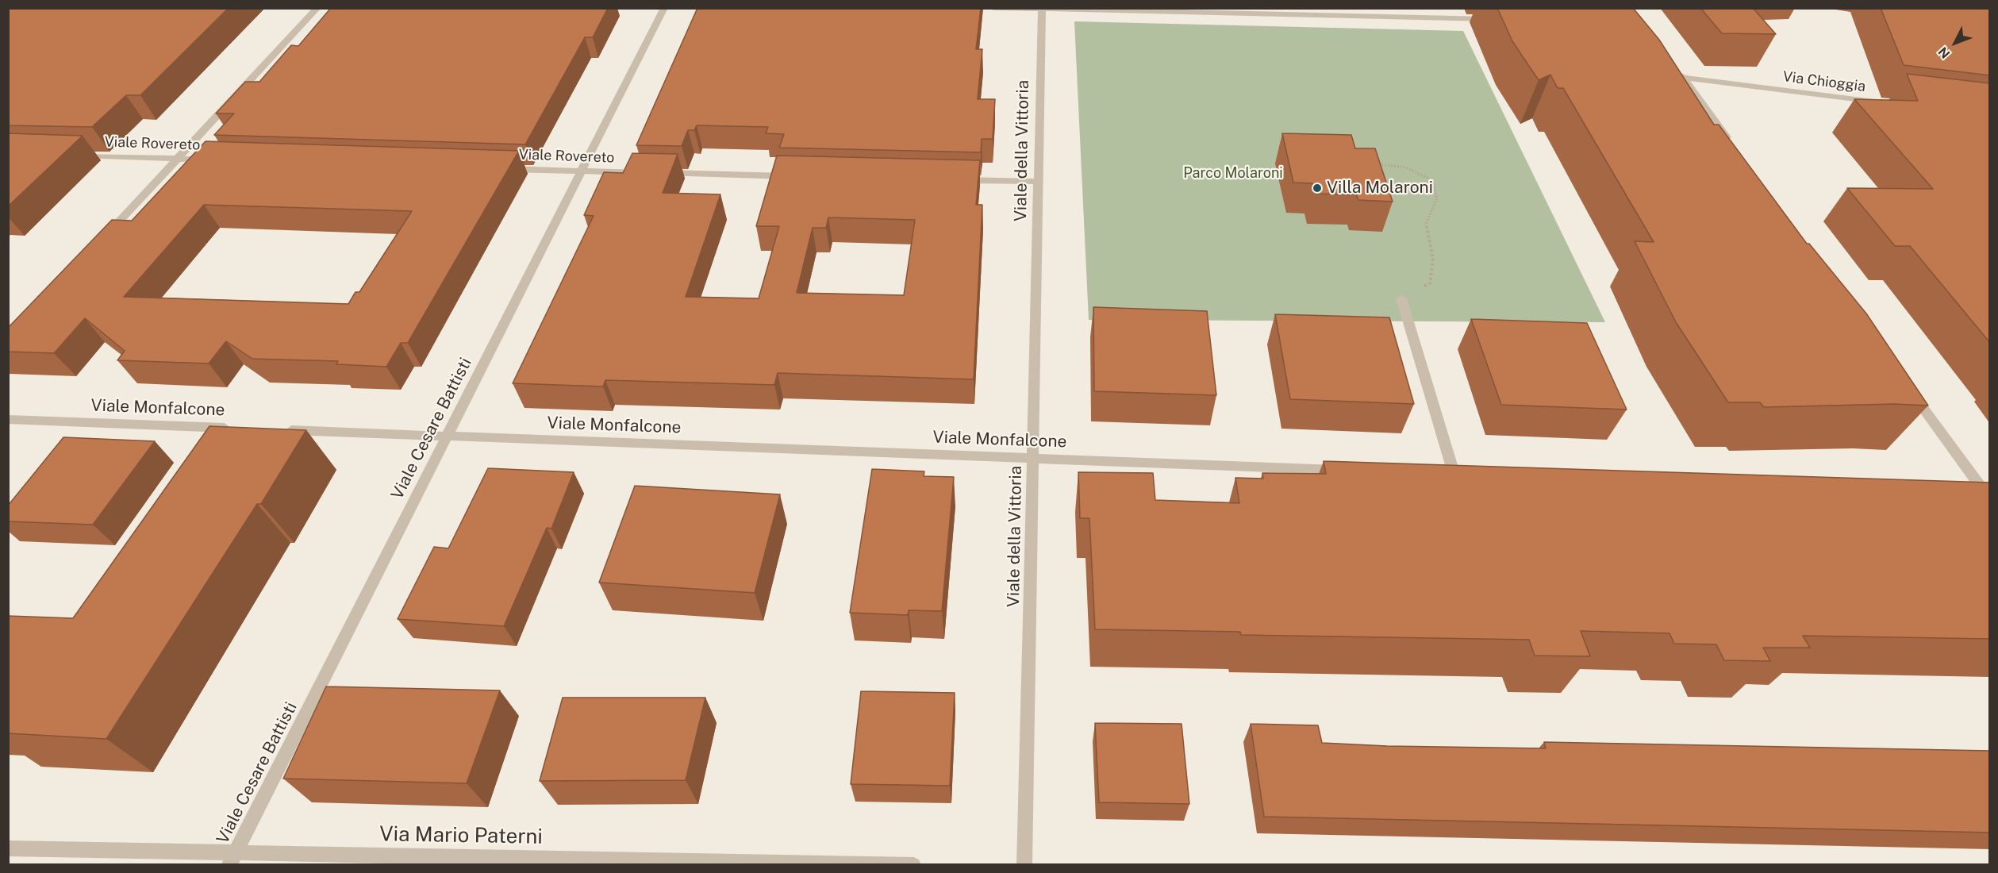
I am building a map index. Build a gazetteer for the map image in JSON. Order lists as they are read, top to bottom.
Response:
{
  "streets": {
    "street": [
      "Via Chioggia",
      "Viale Rovereto",
      "Viale della Vittoria",
      "Viale Monfalcone",
      "Viale Cesare Battisti",
      "Via Mario Paterni"
    ]
  },
  "crossings": [
    ["Viale Rovereto", "Viale Cesare Battisti"],
    ["Viale della Vittoria", "Viale Monfalcone"],
    ["Viale Monfalcone", "Viale Cesare Battisti"],
    ["Viale Cesare Battisti", "Via Mario Paterni"]
  ],
  "parks": ["Parco Molaroni"],
  "places": ["Villa Molaroni"],
  "north": "bottom left"
}
